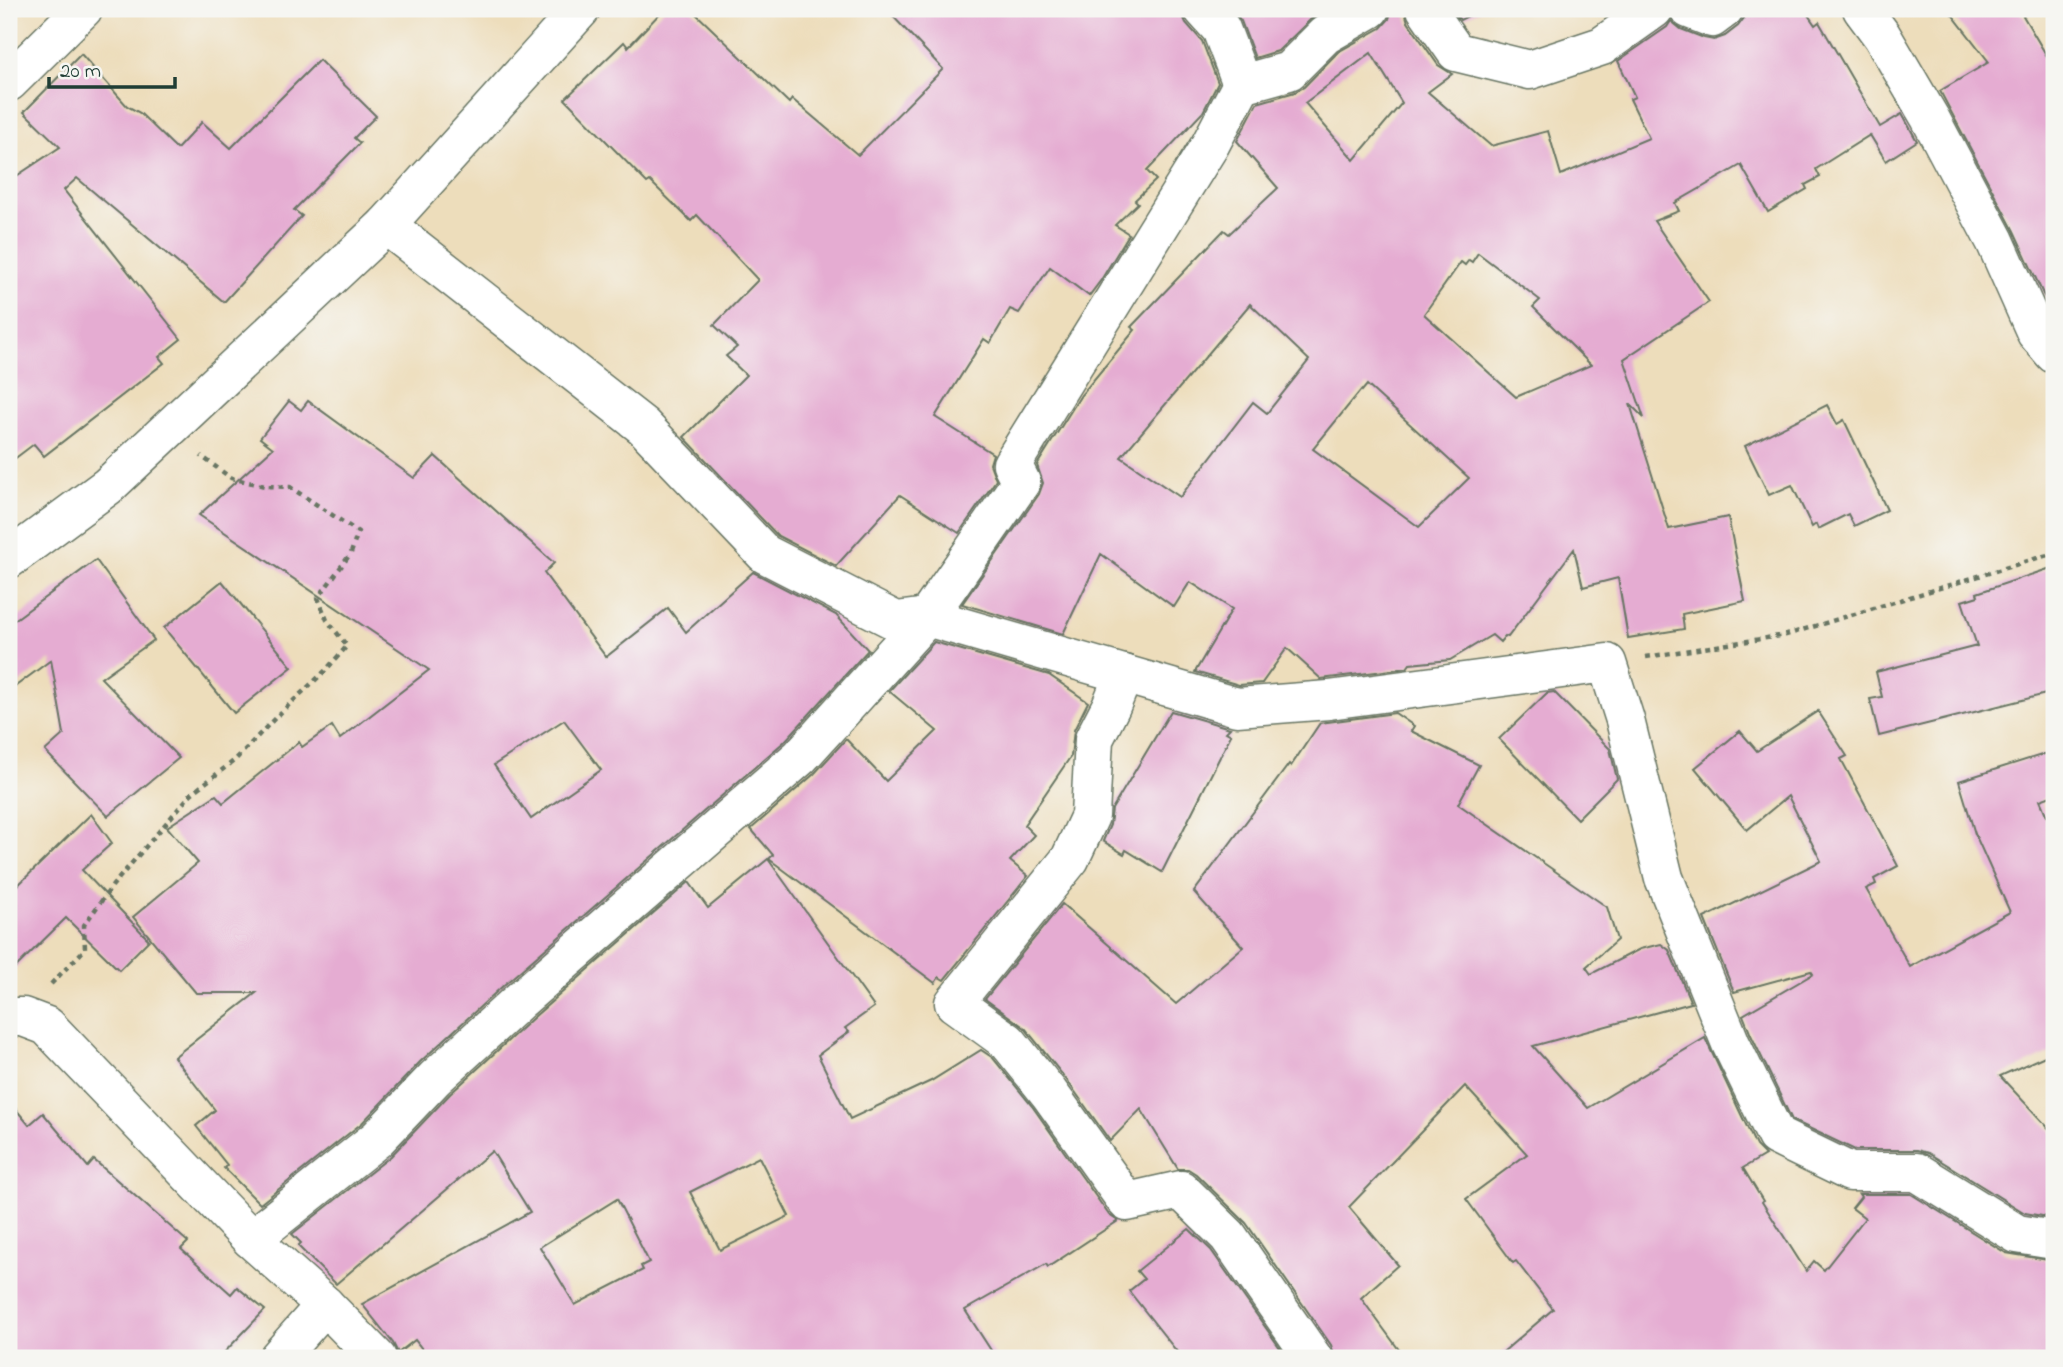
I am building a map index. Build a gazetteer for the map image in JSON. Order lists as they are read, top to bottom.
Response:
{
  "scale_bar": "20 m"
}
